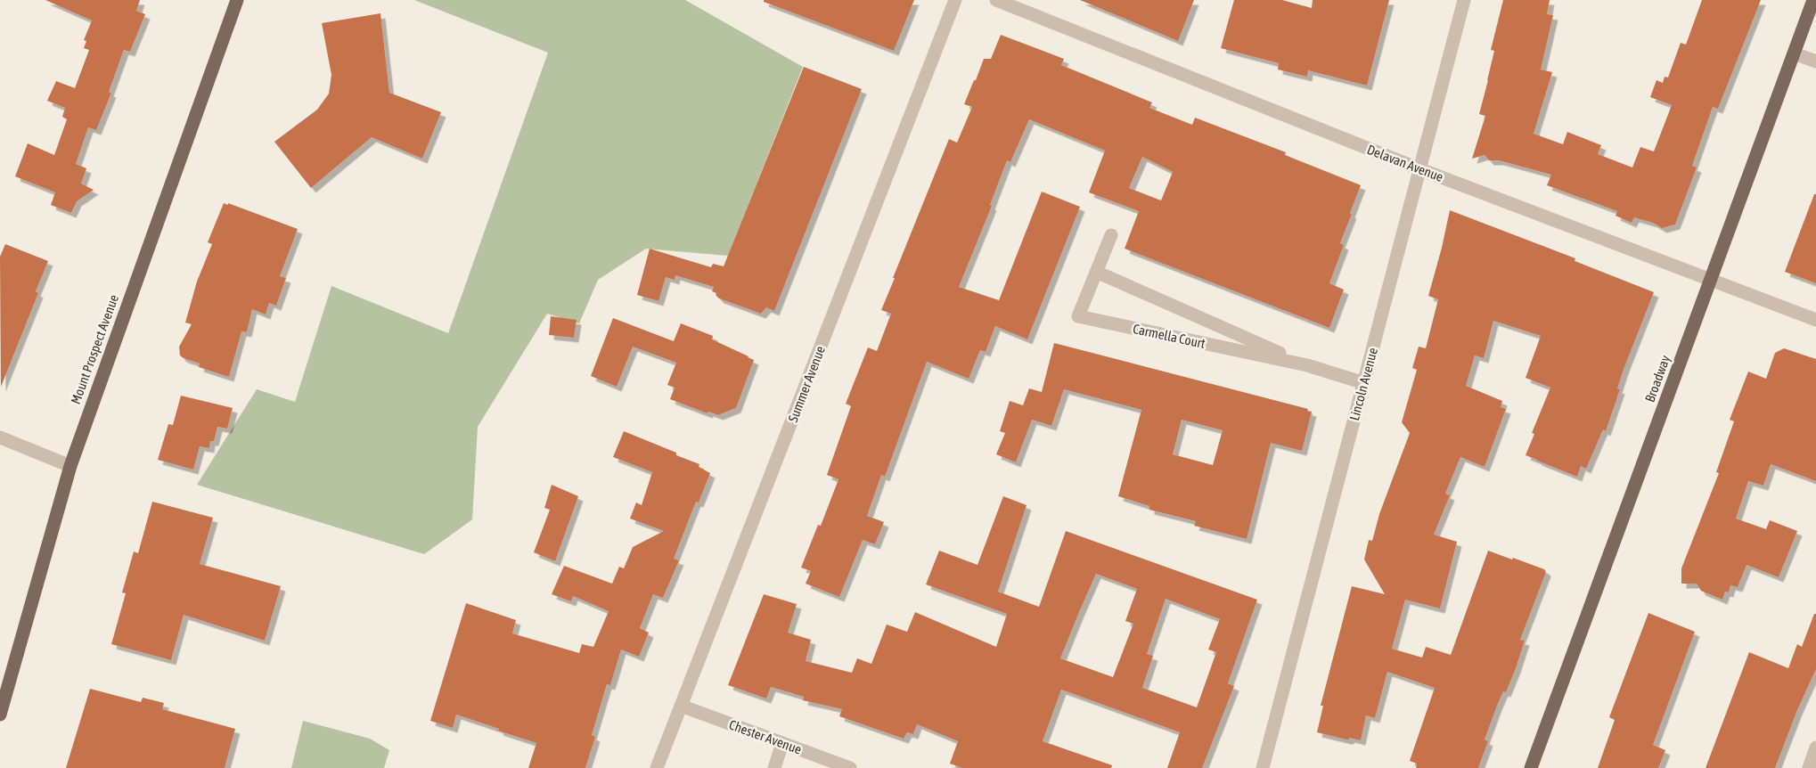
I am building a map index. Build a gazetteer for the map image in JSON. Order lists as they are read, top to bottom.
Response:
{
  "streets": {
    "main road": ["Mount Prospect Avenue", "Broadway"],
    "street": [
      "Delavan Avenue",
      "Carmella Court",
      "Summer Avenue",
      "Lincoln Avenue",
      "Chester Avenue"
    ]
  },
  "crossings": [
    ["Delavan Avenue", "Broadway"],
    ["Delavan Avenue", "Lincoln Avenue"],
    ["Carmella Court", "Lincoln Avenue"],
    ["Summer Avenue", "Chester Avenue"]
  ]
}
